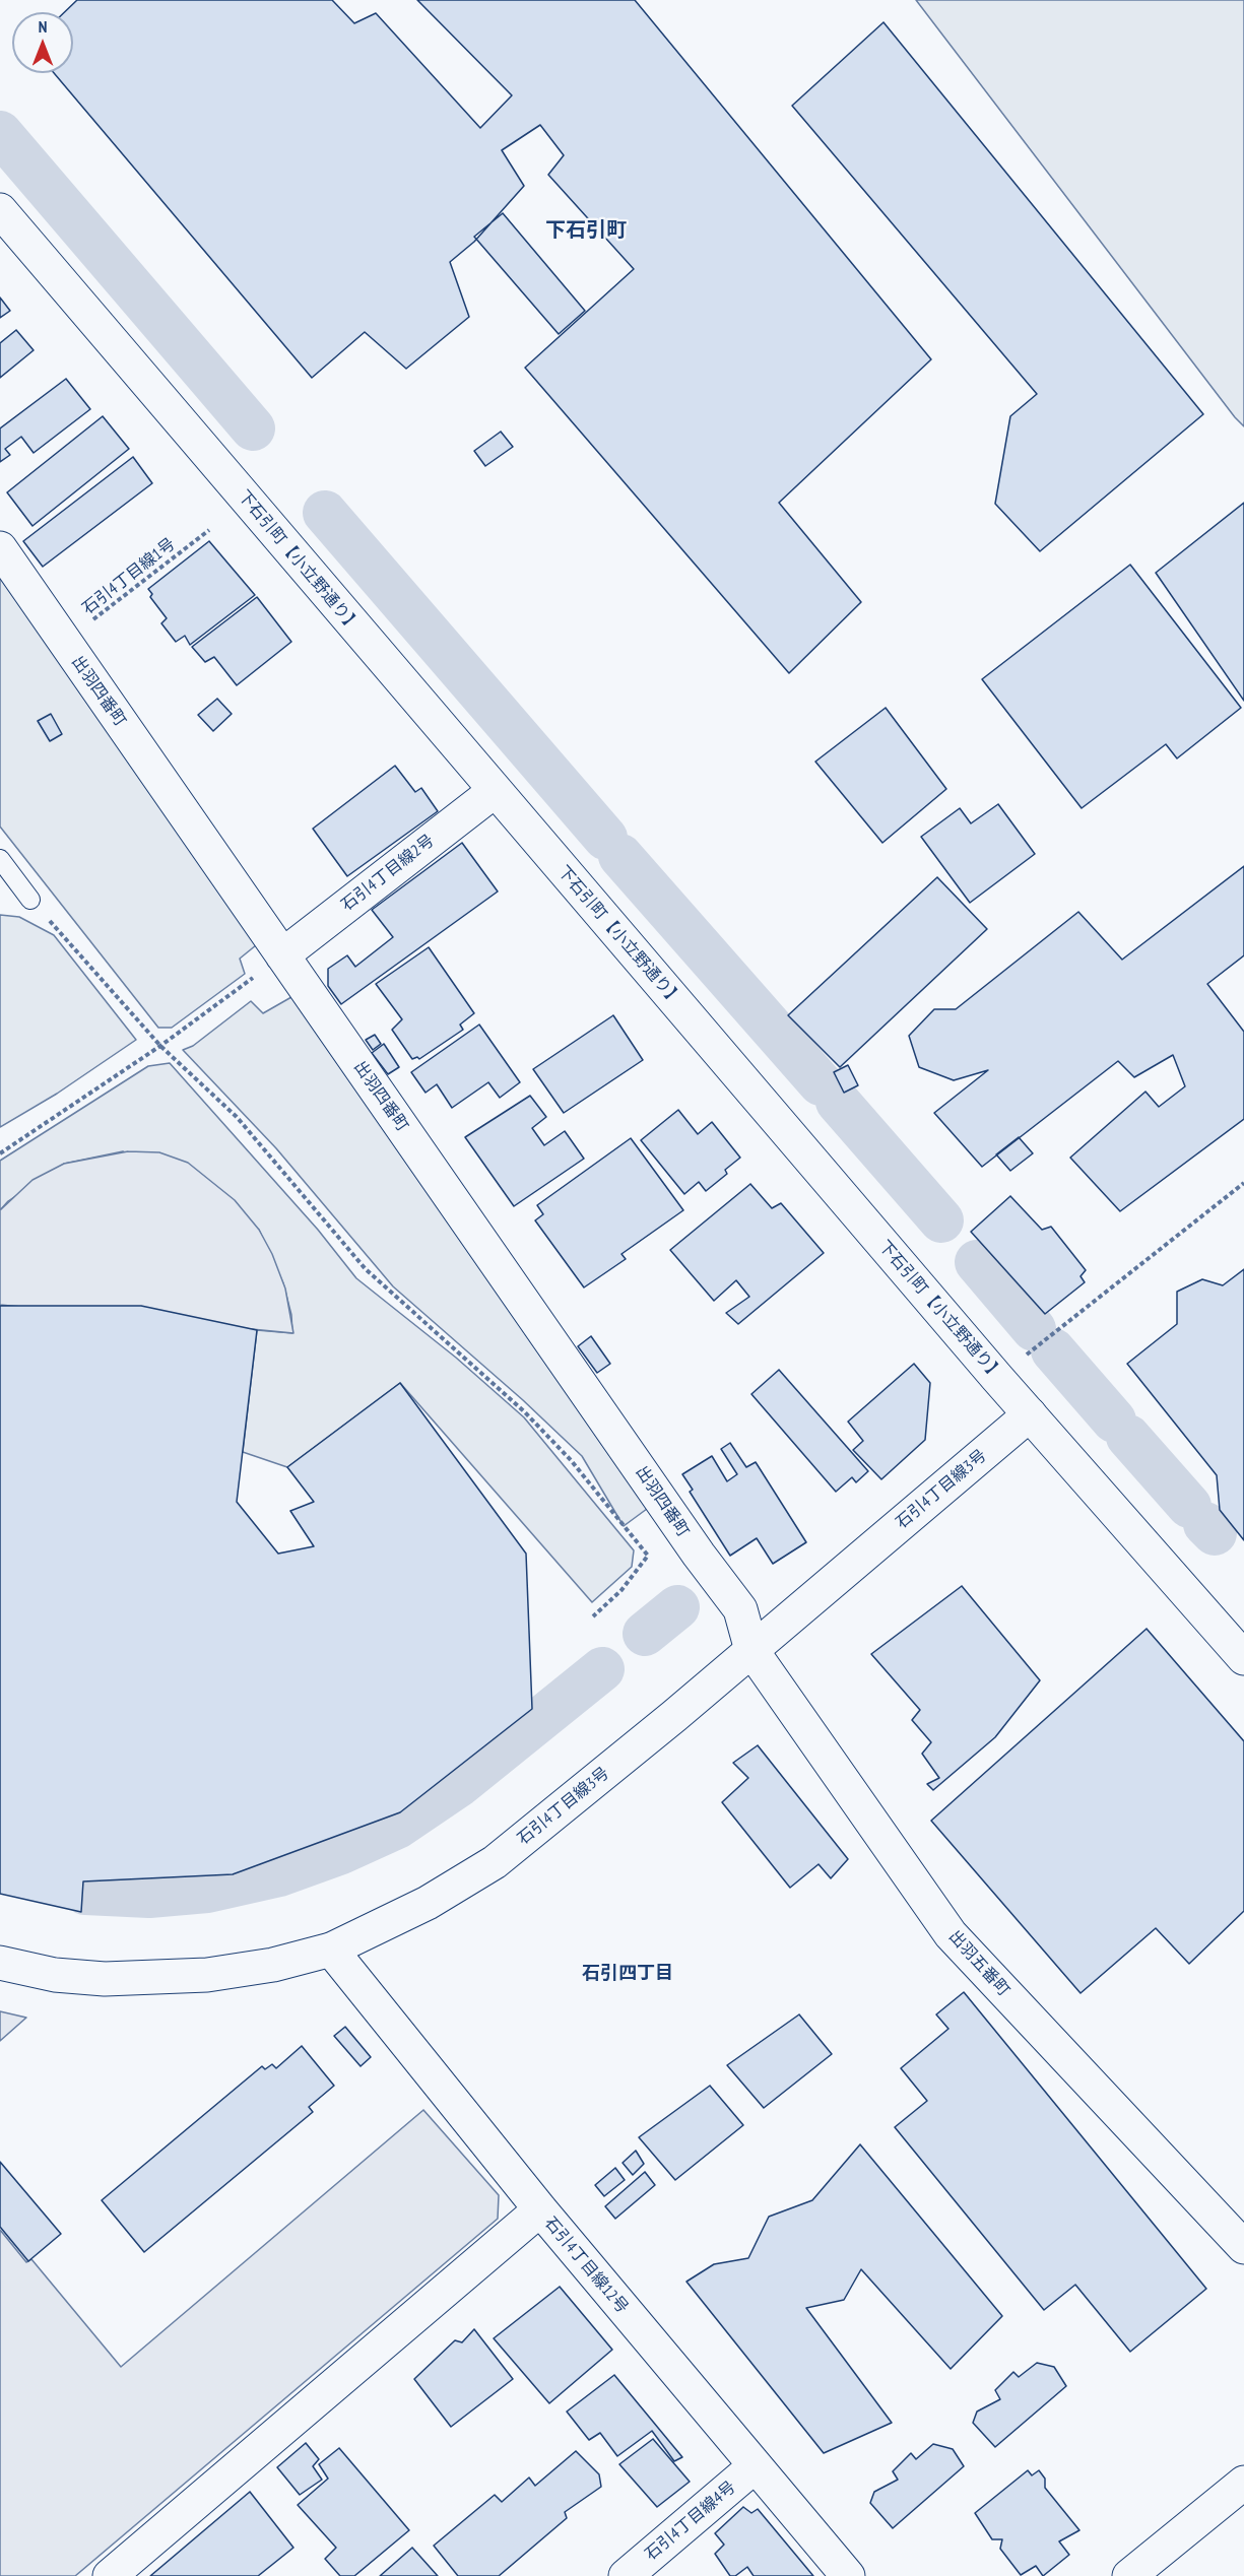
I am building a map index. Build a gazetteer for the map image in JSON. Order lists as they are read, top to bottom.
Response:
{
  "streets": {
    "street": [
      "下石引町【小立野通り】",
      "出羽四番町",
      "石引4丁目線2号",
      "石引4丁目線3号",
      "出羽五番町",
      "石引4丁目線12号",
      "石引4丁目線4号"
    ],
    "path": ["石引4丁目線1号"]
  },
  "crossings": [
    ["下石引町【小立野通り】", "石引4丁目線2号"],
    ["下石引町【小立野通り】", "石引4丁目線3号"],
    ["石引4丁目線1号", "出羽四番町"],
    ["出羽四番町", "石引4丁目線2号"],
    ["出羽四番町", "石引4丁目線3号"],
    ["出羽四番町", "出羽五番町"],
    ["石引4丁目線3号", "出羽五番町"],
    ["石引4丁目線3号", "石引4丁目線12号"],
    ["石引4丁目線12号", "石引4丁目線4号"]
  ],
  "districts": ["下石引町", "石引四丁目"],
  "north": "top"
}
